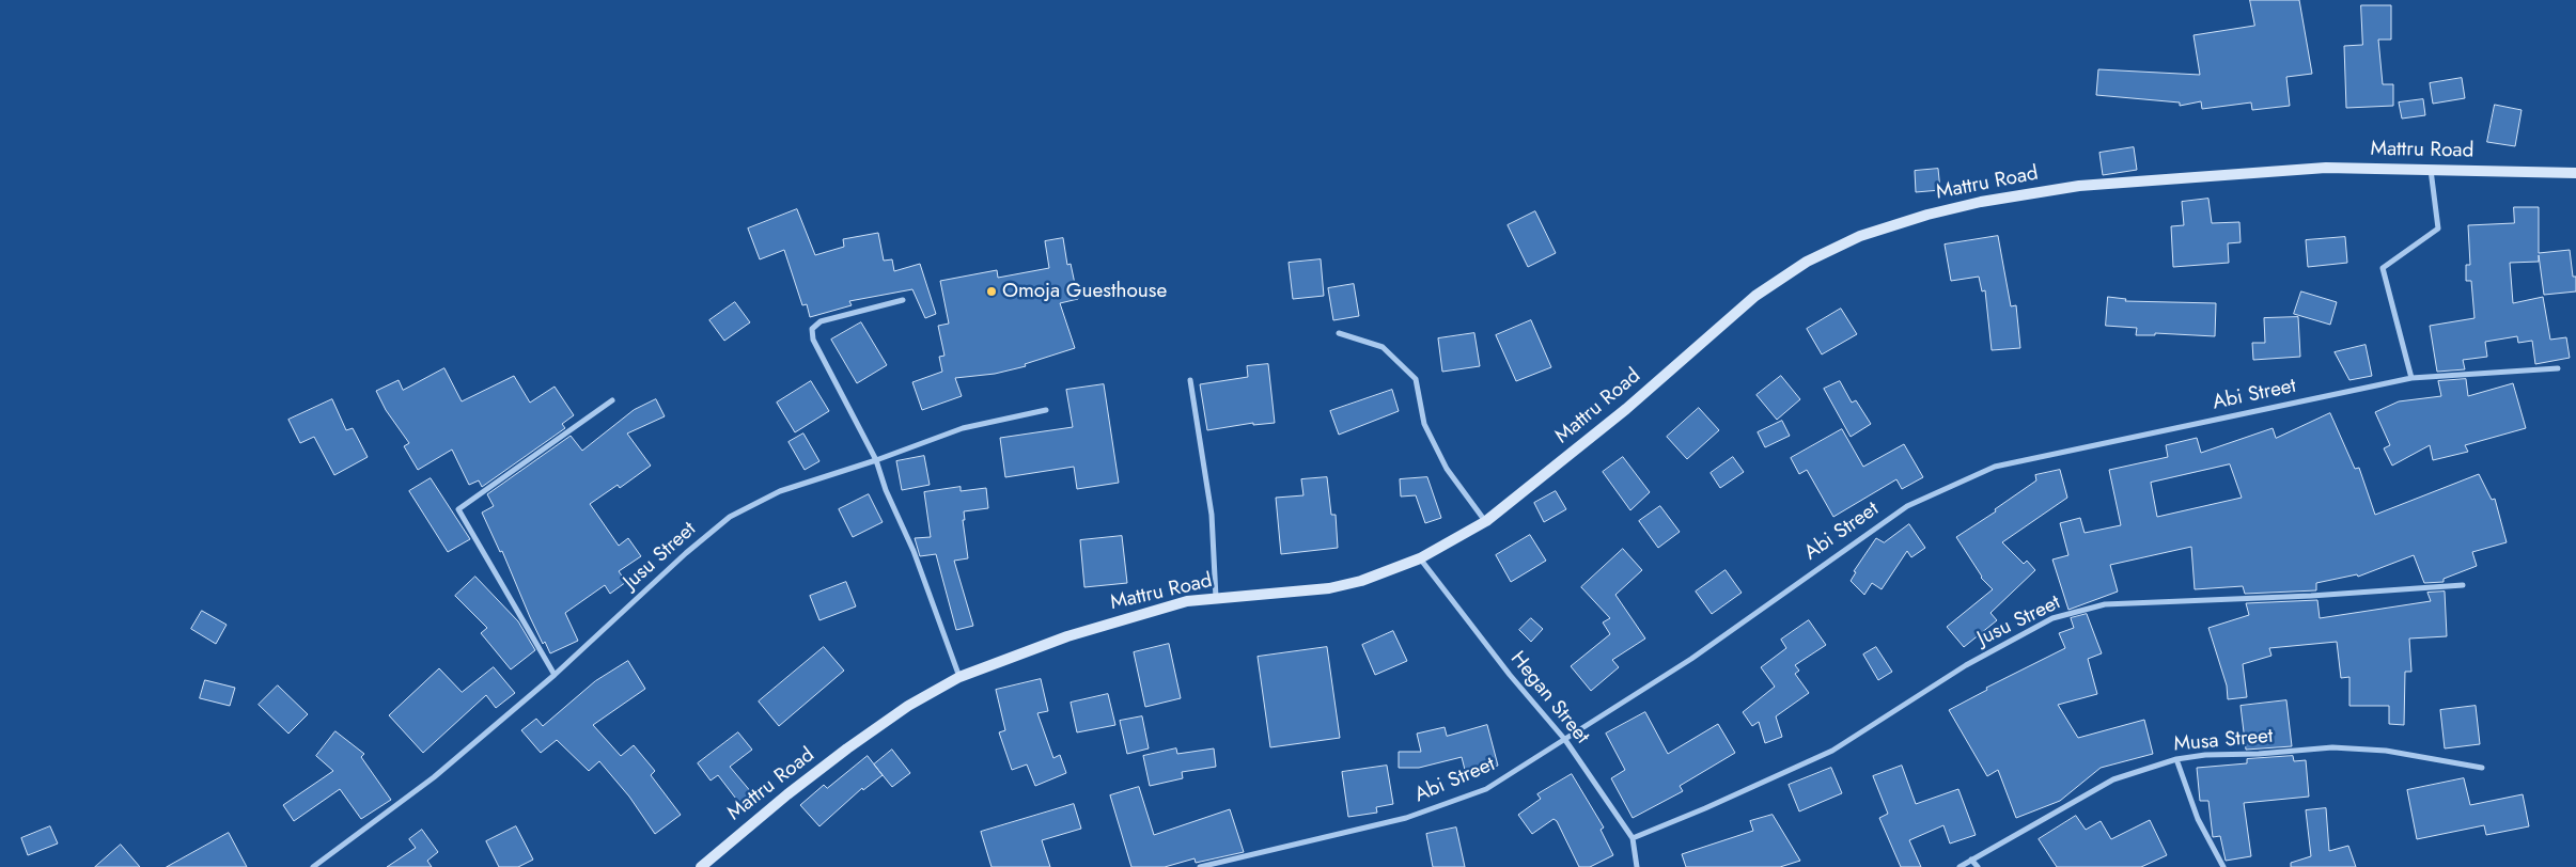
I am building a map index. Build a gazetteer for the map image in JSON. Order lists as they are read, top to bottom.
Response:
{
  "streets": {
    "main road": ["Mattru Road"],
    "street": [
      "Abi Street",
      "Jusu Street",
      "Hegan Street",
      "Musa Street"
    ]
  },
  "crossings": [
    ["Mattru Road", "Hegan Street"],
    ["Abi Street", "Hegan Street"],
    ["Jusu Street", "Hegan Street"]
  ],
  "places": ["Omoja Guesthouse"]
}
